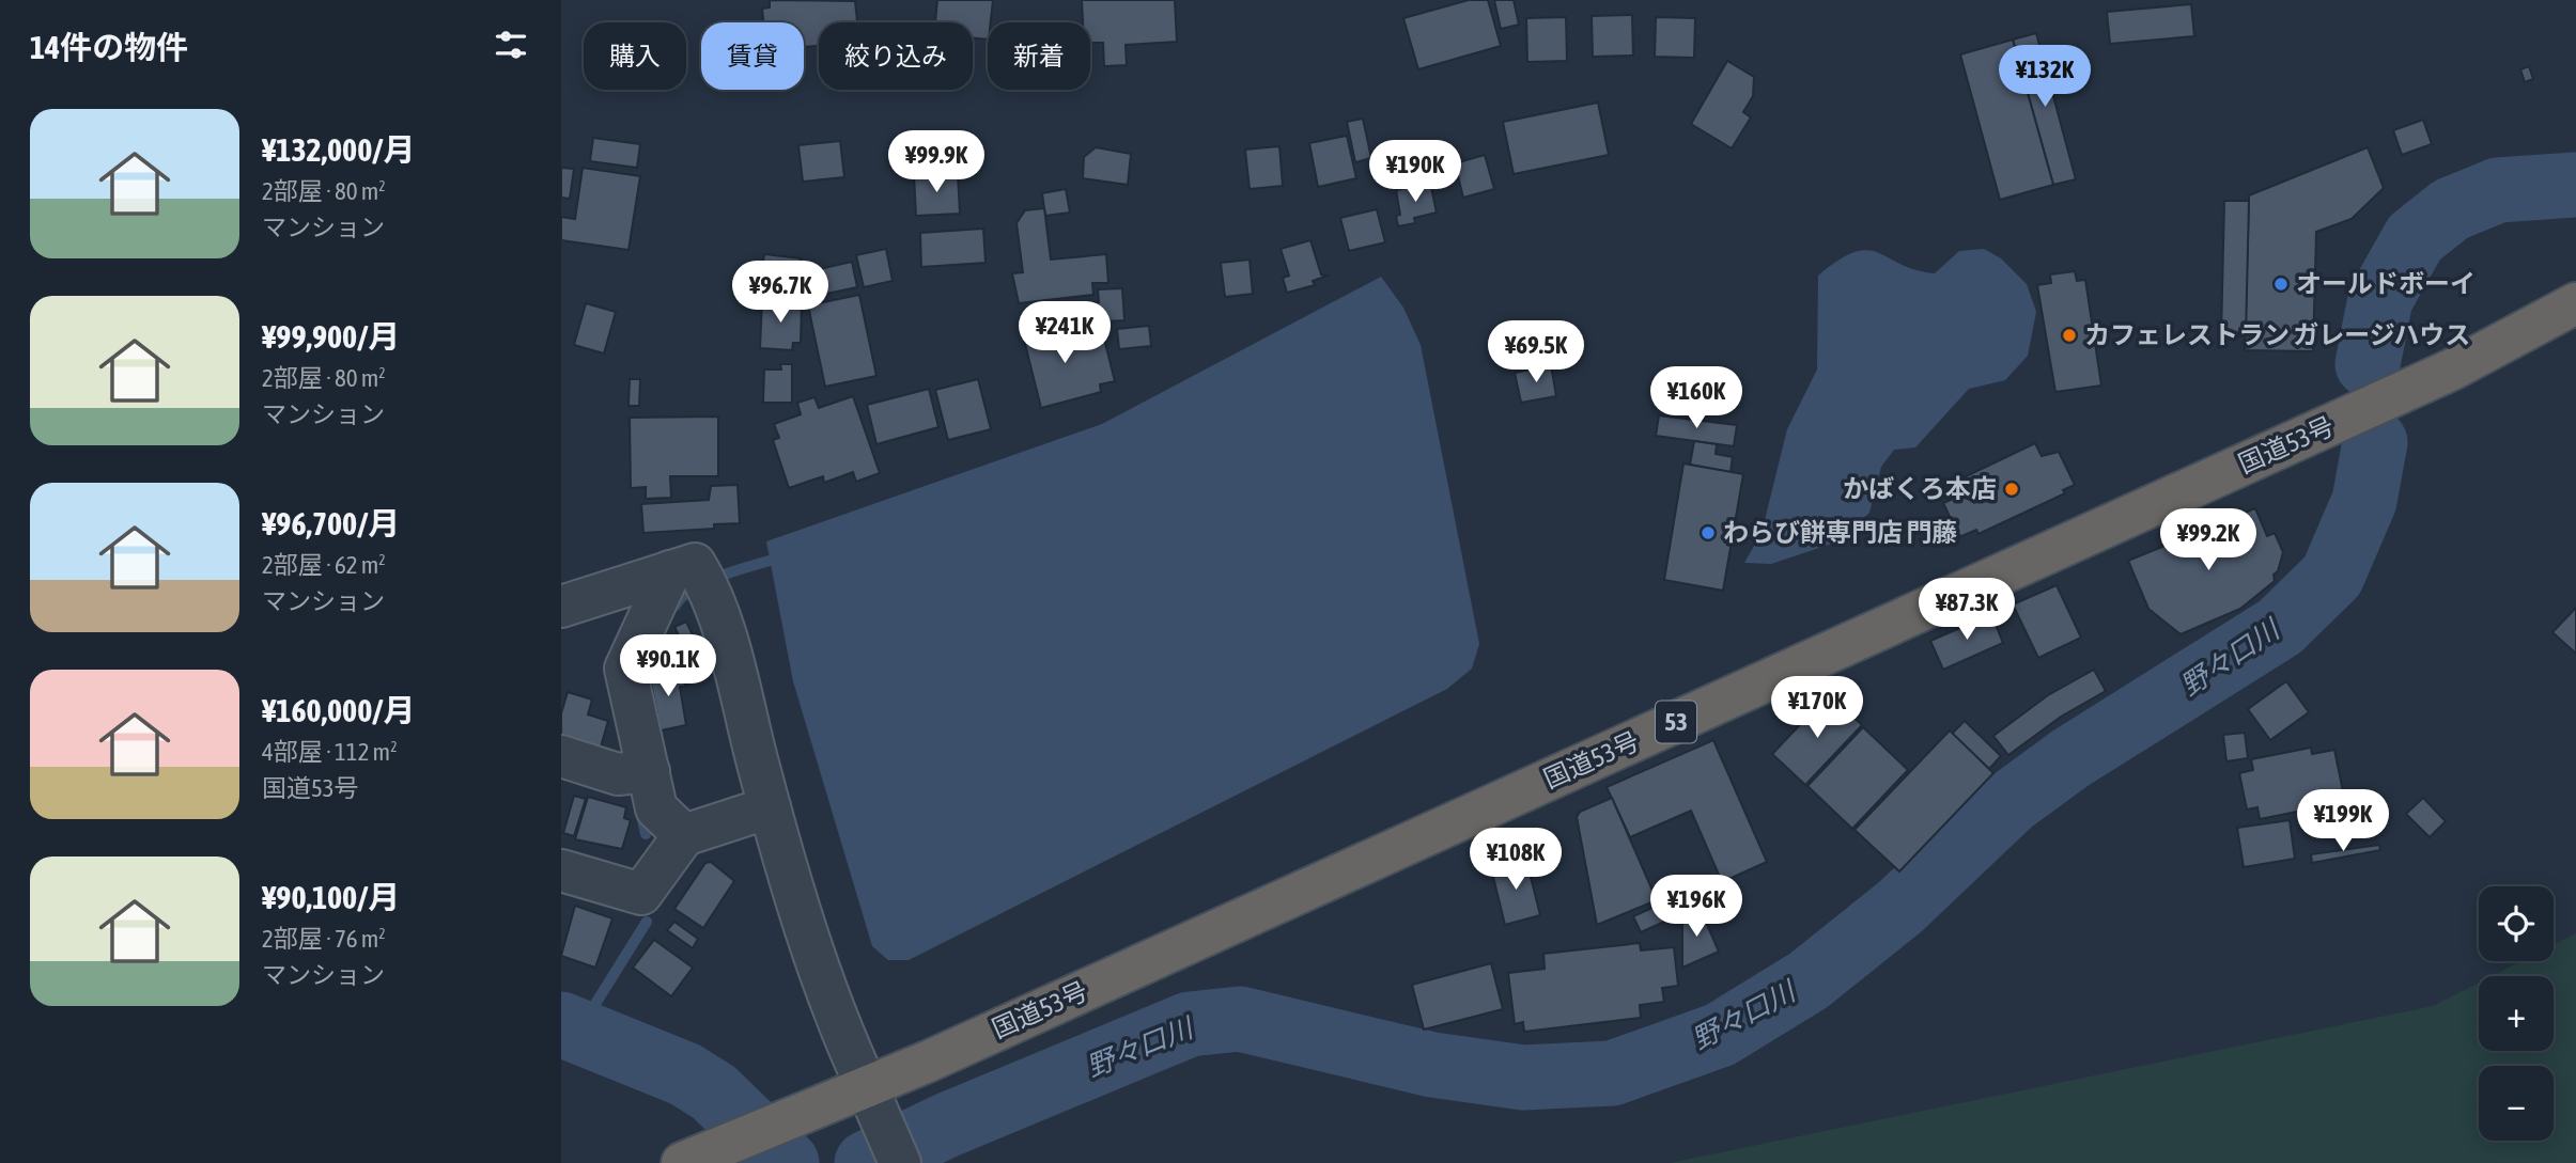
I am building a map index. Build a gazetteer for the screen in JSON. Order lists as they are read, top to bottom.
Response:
{
  "streets": {
    "highway": ["国道53号", "53"]
  },
  "water": ["野々口川"],
  "places": [
    "オールドボーイ",
    "カフェレストラン ガレージハウス",
    "かばくろ本店",
    "わらび餅専門店 門藤"
  ],
  "page": {
    "heading": "14件の物件",
    "chip": [
      "購入",
      "賃貸",
      "絞り込み",
      "新着"
    ],
    "price": [
      "¥132K",
      "¥99.9K",
      "¥190K",
      "¥96.7K",
      "¥241K",
      "¥69.5K",
      "¥160K",
      "¥99.2K",
      "¥87.3K",
      "¥90.1K",
      "¥170K",
      "¥199K",
      "¥108K",
      "¥196K"
    ],
    "list": [
      {
        "name": "¥132,000/月",
        "note": "2部屋 · 80 m² · マンション"
      },
      {
        "name": "¥99,900/月",
        "note": "2部屋 · 80 m² · マンション"
      },
      {
        "name": "¥96,700/月",
        "note": "2部屋 · 62 m² · マンション"
      },
      {
        "name": "¥160,000/月",
        "note": "4部屋 · 112 m² · 国道53号"
      },
      {
        "name": "¥90,100/月",
        "note": "2部屋 · 76 m² · マンション"
      }
    ],
    "map_buttons": ["+", "−"]
  }
}
